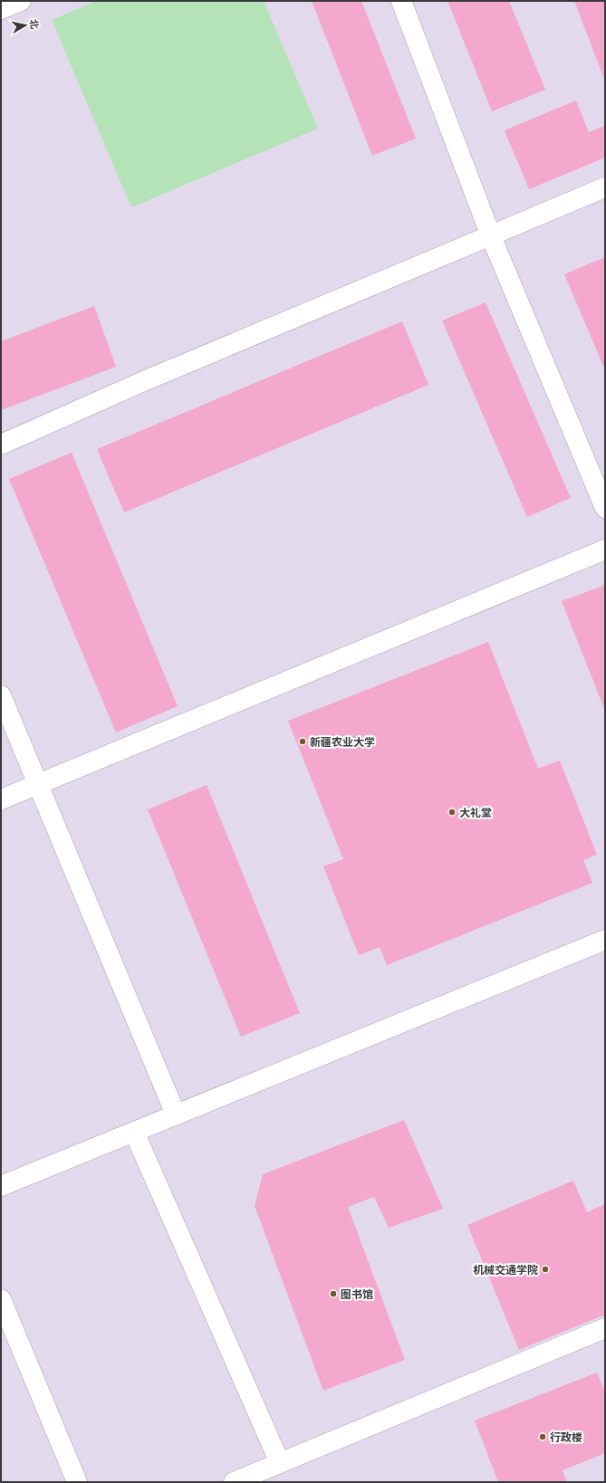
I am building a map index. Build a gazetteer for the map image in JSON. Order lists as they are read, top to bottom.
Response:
{
  "places": [
    "新疆农业大学",
    "大礼堂",
    "机械交通学院",
    "图书馆",
    "行政楼"
  ],
  "north": "right"
}
